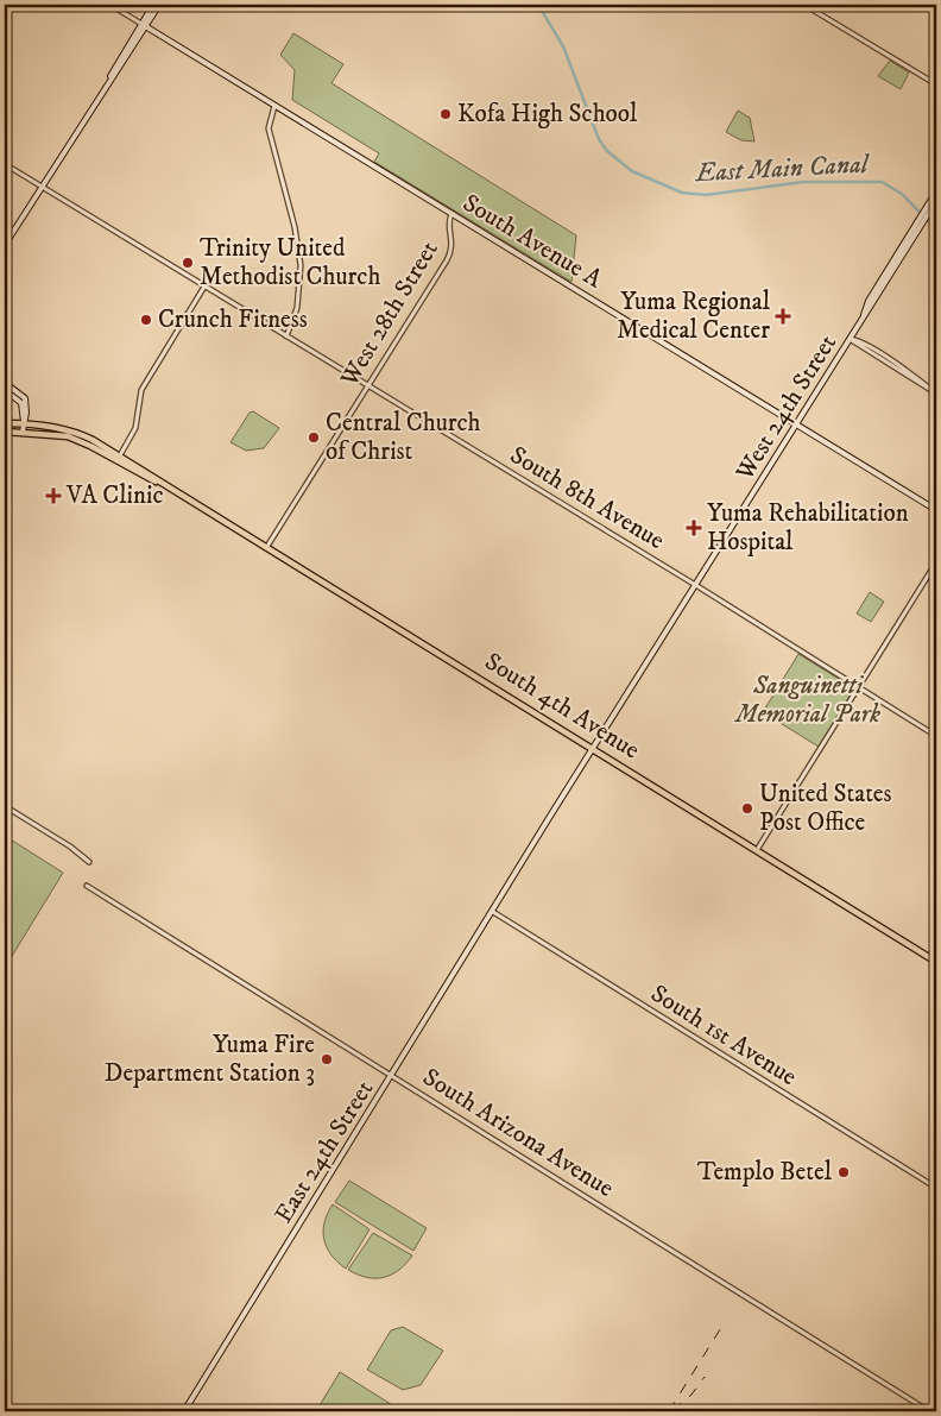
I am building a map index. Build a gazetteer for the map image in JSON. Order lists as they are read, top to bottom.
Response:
{
  "streets": {
    "main road": [
      "South Avenue A",
      "West 24th Street",
      "South 4th Avenue",
      "East 24th Street"
    ],
    "street": [
      "West 28th Street",
      "South 8th Avenue",
      "South 1st Avenue",
      "South Arizona Avenue"
    ]
  },
  "crossings": [
    ["South Avenue A", "West 28th Street"],
    ["South Avenue A", "West 24th Street"],
    ["West 28th Street", "South 8th Avenue"],
    ["West 28th Street", "South 4th Avenue"],
    ["West 24th Street", "South 8th Avenue"],
    ["West 24th Street", "South 4th Avenue"],
    ["West 24th Street", "South 1st Avenue"],
    ["West 24th Street", "East 24th Street"],
    ["South 1st Avenue", "East 24th Street"],
    ["South Arizona Avenue", "East 24th Street"]
  ],
  "water": ["East Main Canal"],
  "parks": ["Sanguinetti Memorial Park"],
  "places": {
    "other": [
      "Kofa High School",
      "Trinity United Methodist Church",
      "Crunch Fitness",
      "Central Church of Christ",
      "United States Post Office",
      "Yuma Fire Department Station 3",
      "Templo Betel"
    ],
    "health": ["Yuma Regional Medical Center", "VA Clinic", "Yuma Rehabilitation Hospital"]
  }
}
